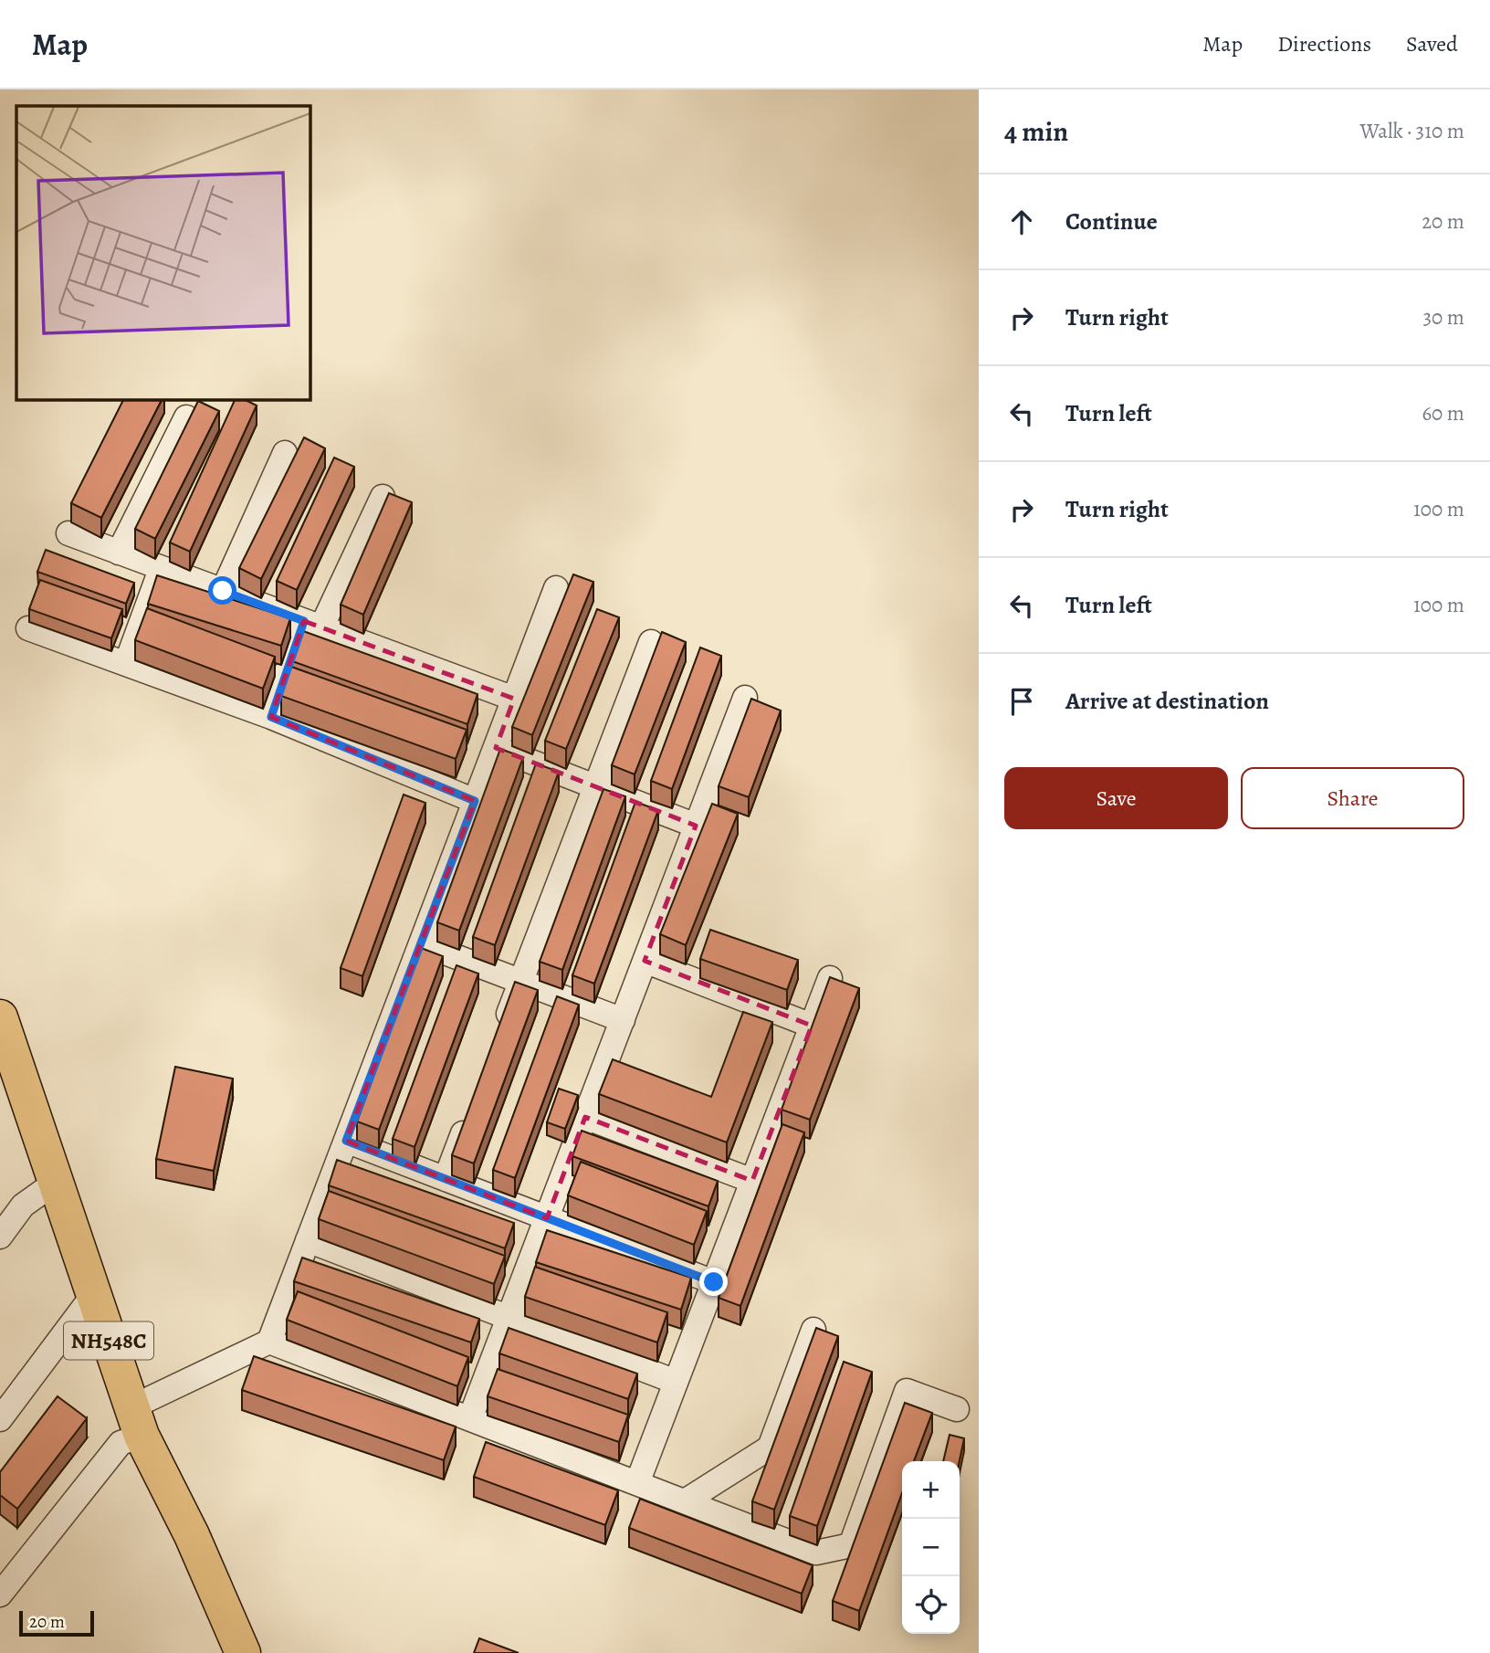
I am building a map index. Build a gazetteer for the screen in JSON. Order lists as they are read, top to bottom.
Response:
{
  "streets": {
    "highway": ["NH548C"]
  },
  "scale_bar": "20 m",
  "page": {
    "header": "Map",
    "nav": ["Map", "Directions", "Saved"],
    "heading": ["4 min", "Walk · 310 m"],
    "list": [
      ["Continue", "20 m"],
      ["Turn right", "30 m"],
      ["Turn left", "60 m"],
      ["Turn right", "100 m"],
      ["Turn left", "100 m"],
      "Arrive at destination"
    ],
    "buttons": ["Save", "Share"],
    "map_buttons": ["+", "−"],
    "scale": "20 m"
  }
}
